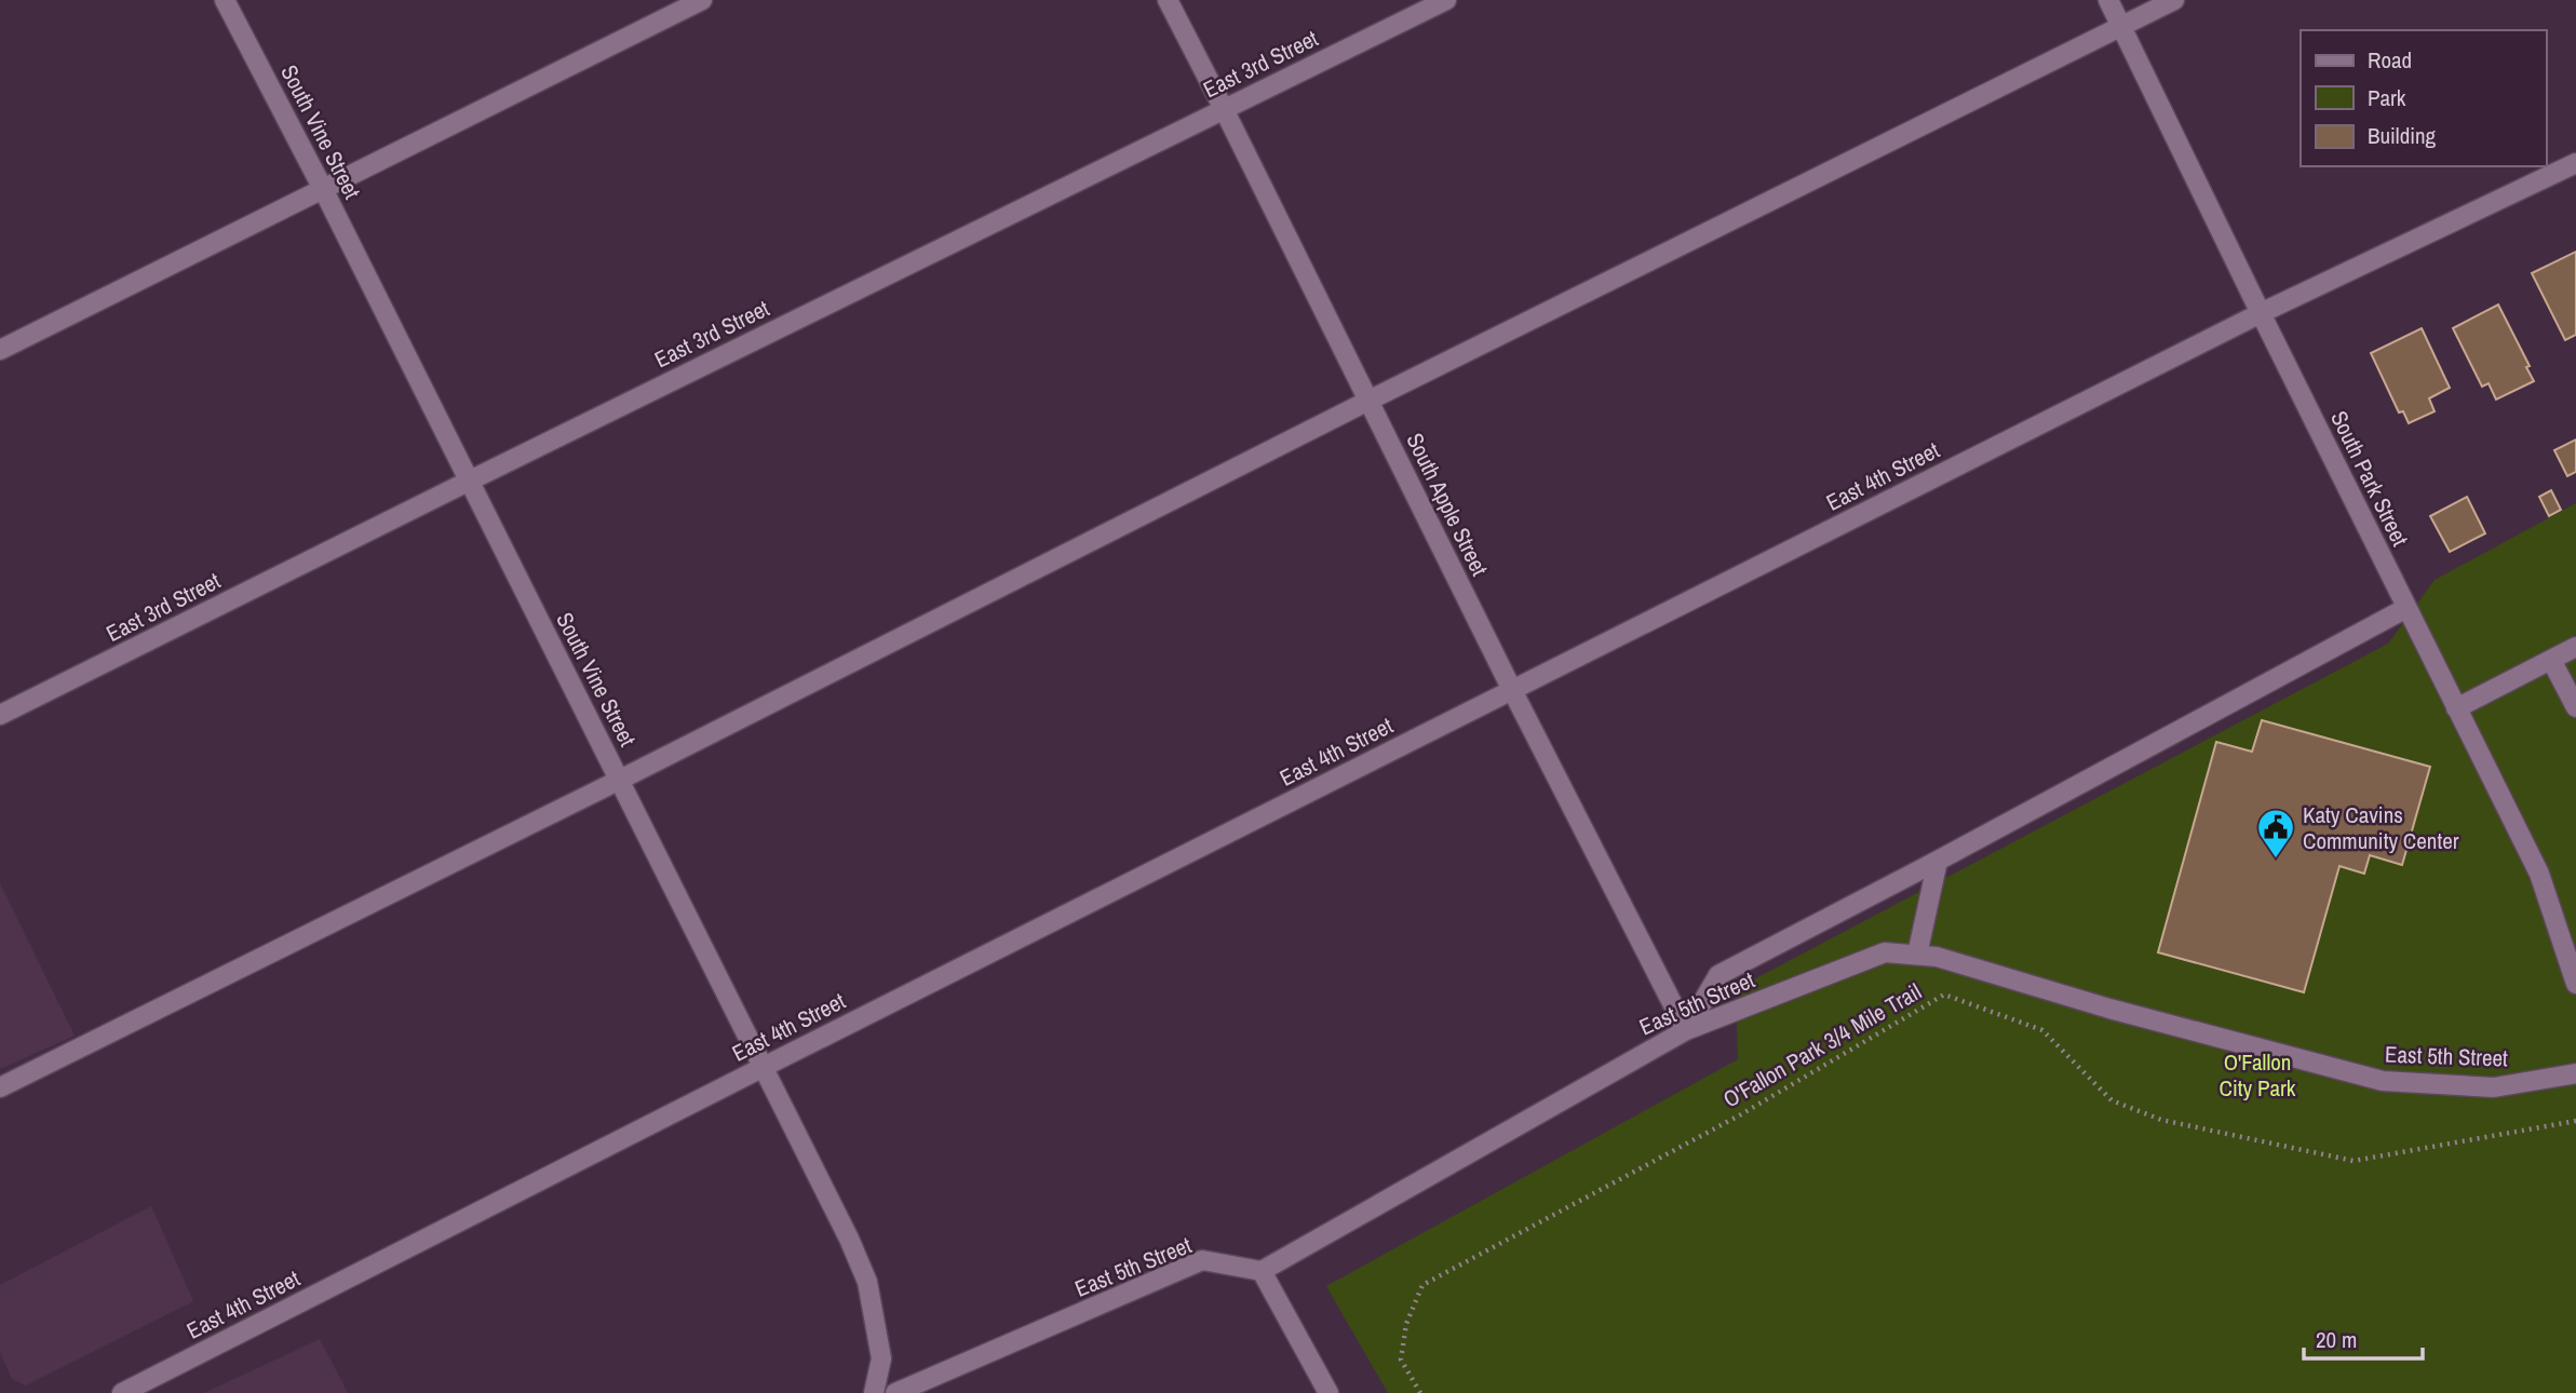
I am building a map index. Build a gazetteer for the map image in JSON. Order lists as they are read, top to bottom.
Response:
{
  "streets": {
    "street": [
      "East 3rd Street",
      "South Vine Street",
      "East 4th Street",
      "South Park Street",
      "South Apple Street",
      "East 5th Street"
    ],
    "path": ["O'Fallon Park 3/4 Mile Trail"]
  },
  "crossings": [
    ["East 3rd Street", "South Vine Street"],
    ["East 3rd Street", "South Apple Street"],
    ["South Vine Street", "East 4th Street"],
    ["East 4th Street", "South Park Street"],
    ["East 4th Street", "South Apple Street"],
    ["South Apple Street", "East 5th Street"]
  ],
  "parks": ["O'Fallon City Park"],
  "places": {
    "public building": ["Katy Cavins Community Center"]
  },
  "legend": ["Road", "Park", "Building"],
  "scale_bar": "20 m"
}
